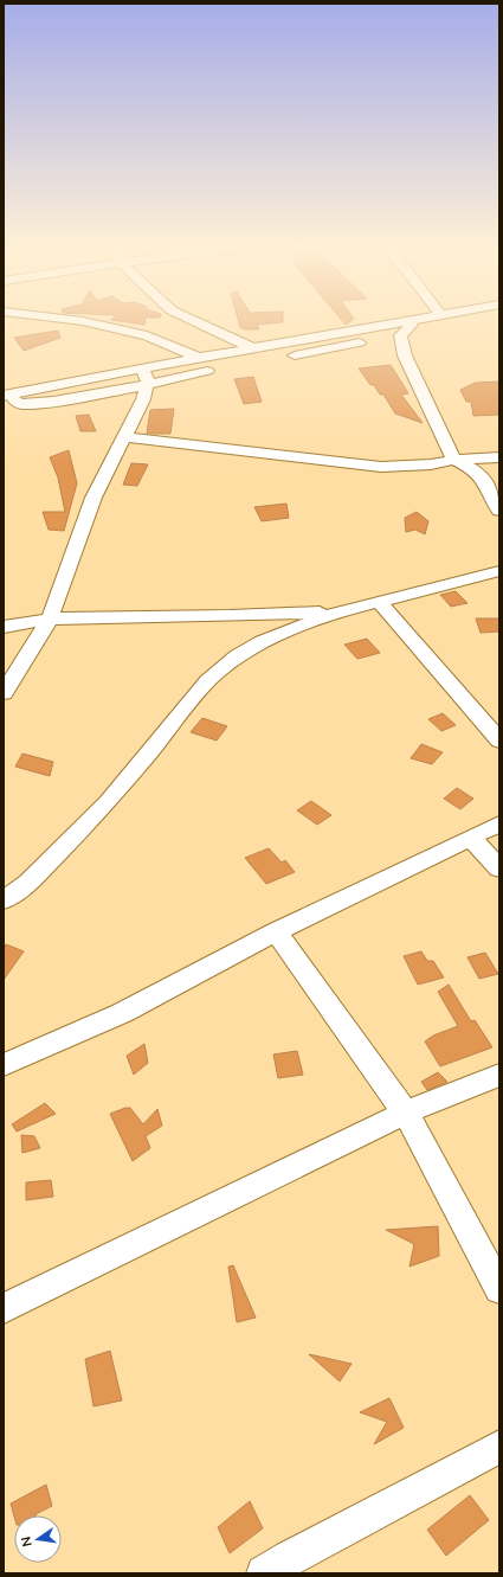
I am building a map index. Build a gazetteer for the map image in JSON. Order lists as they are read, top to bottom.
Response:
{
  "north": "left"
}
